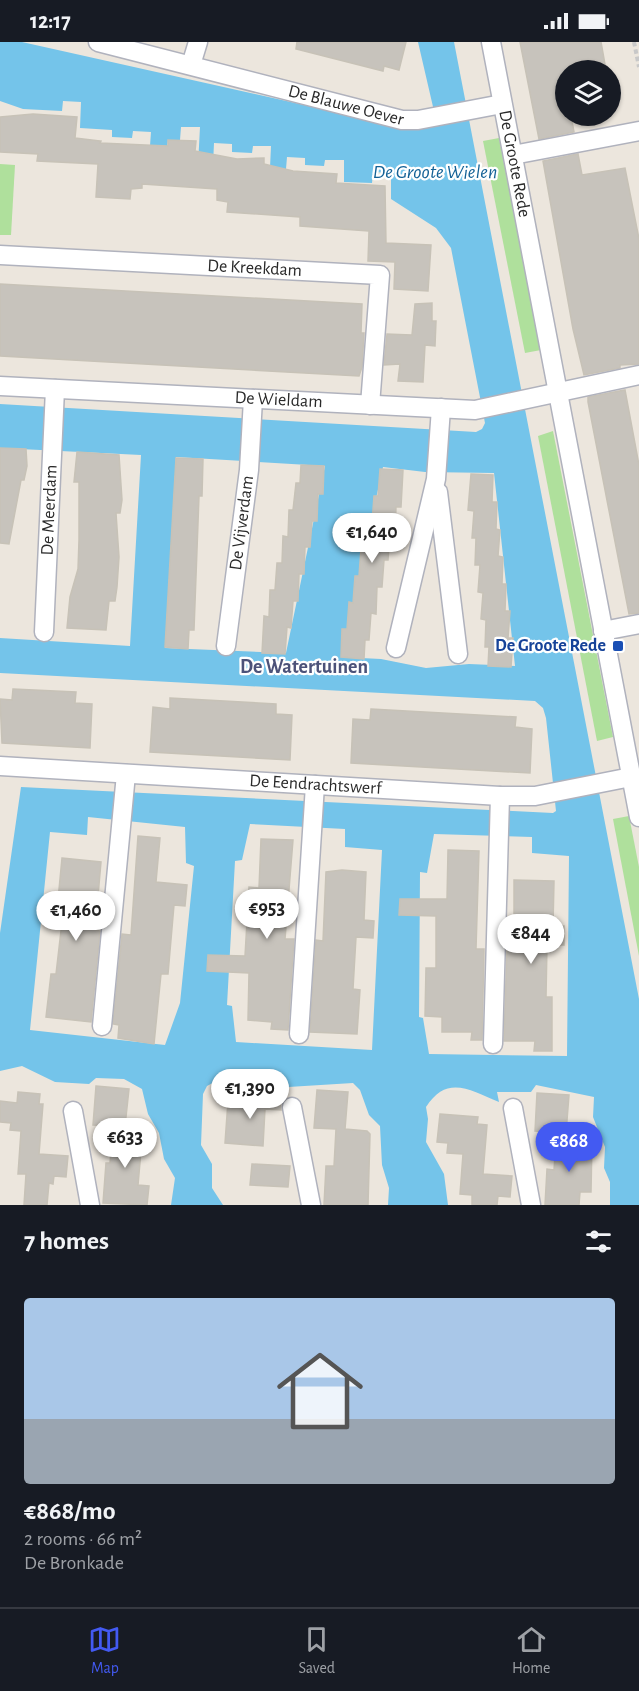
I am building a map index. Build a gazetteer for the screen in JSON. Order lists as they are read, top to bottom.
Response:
{
  "streets": {
    "street": [
      "De Blauwe Oever",
      "De Groote Rede",
      "De Kreekdam",
      "De Wieldam",
      "De Meerdam",
      "De Vijverdam",
      "De Eendrachtswerf"
    ]
  },
  "crossings": [
    ["De Blauwe Oever", "De Groote Rede"],
    ["De Groote Rede", "De Wieldam"],
    ["De Groote Rede", "De Eendrachtswerf"],
    ["De Kreekdam", "De Wieldam"],
    ["De Wieldam", "De Meerdam"],
    ["De Wieldam", "De Vijverdam"]
  ],
  "districts": ["De Watertuinen"],
  "water": ["De Groote Wielen"],
  "places": {
    "transit": ["De Groote Rede"]
  },
  "page": {
    "status": "12:17",
    "price": [
      "€1,640",
      "€953",
      "€1,460",
      "€844",
      "€1,390",
      "€633",
      "€868"
    ],
    "heading": "7 homes",
    "list": [
      {
        "name": "€868/mo",
        "note": "2 rooms · 66 m² · De Bronkade"
      }
    ],
    "tabs": ["Map", "Saved", "Home"]
  }
}
